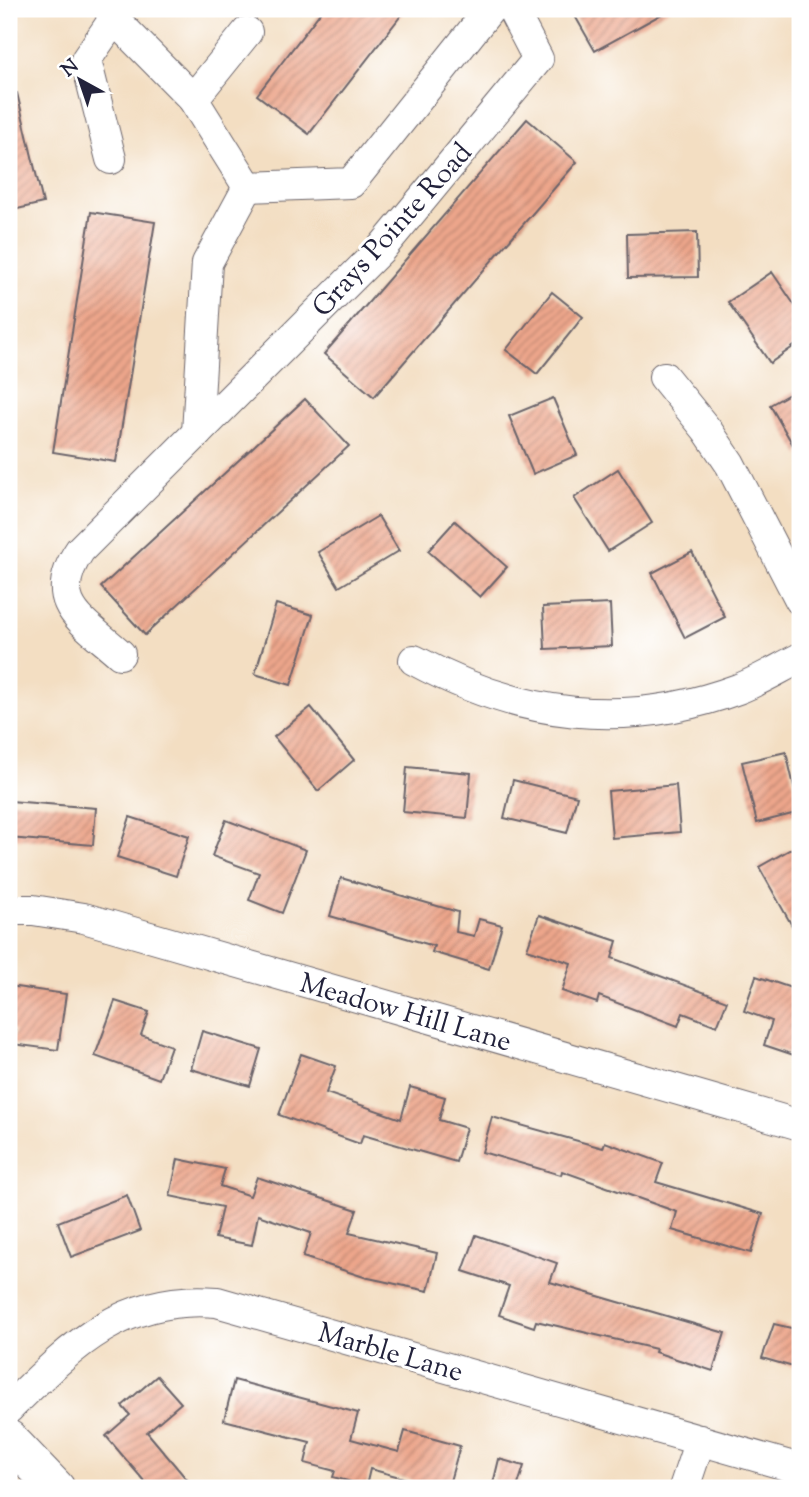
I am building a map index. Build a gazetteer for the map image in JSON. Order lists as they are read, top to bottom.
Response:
{
  "streets": {
    "street": ["Grays Pointe Road", "Meadow Hill Lane", "Marble Lane"]
  },
  "north": "top left"
}
